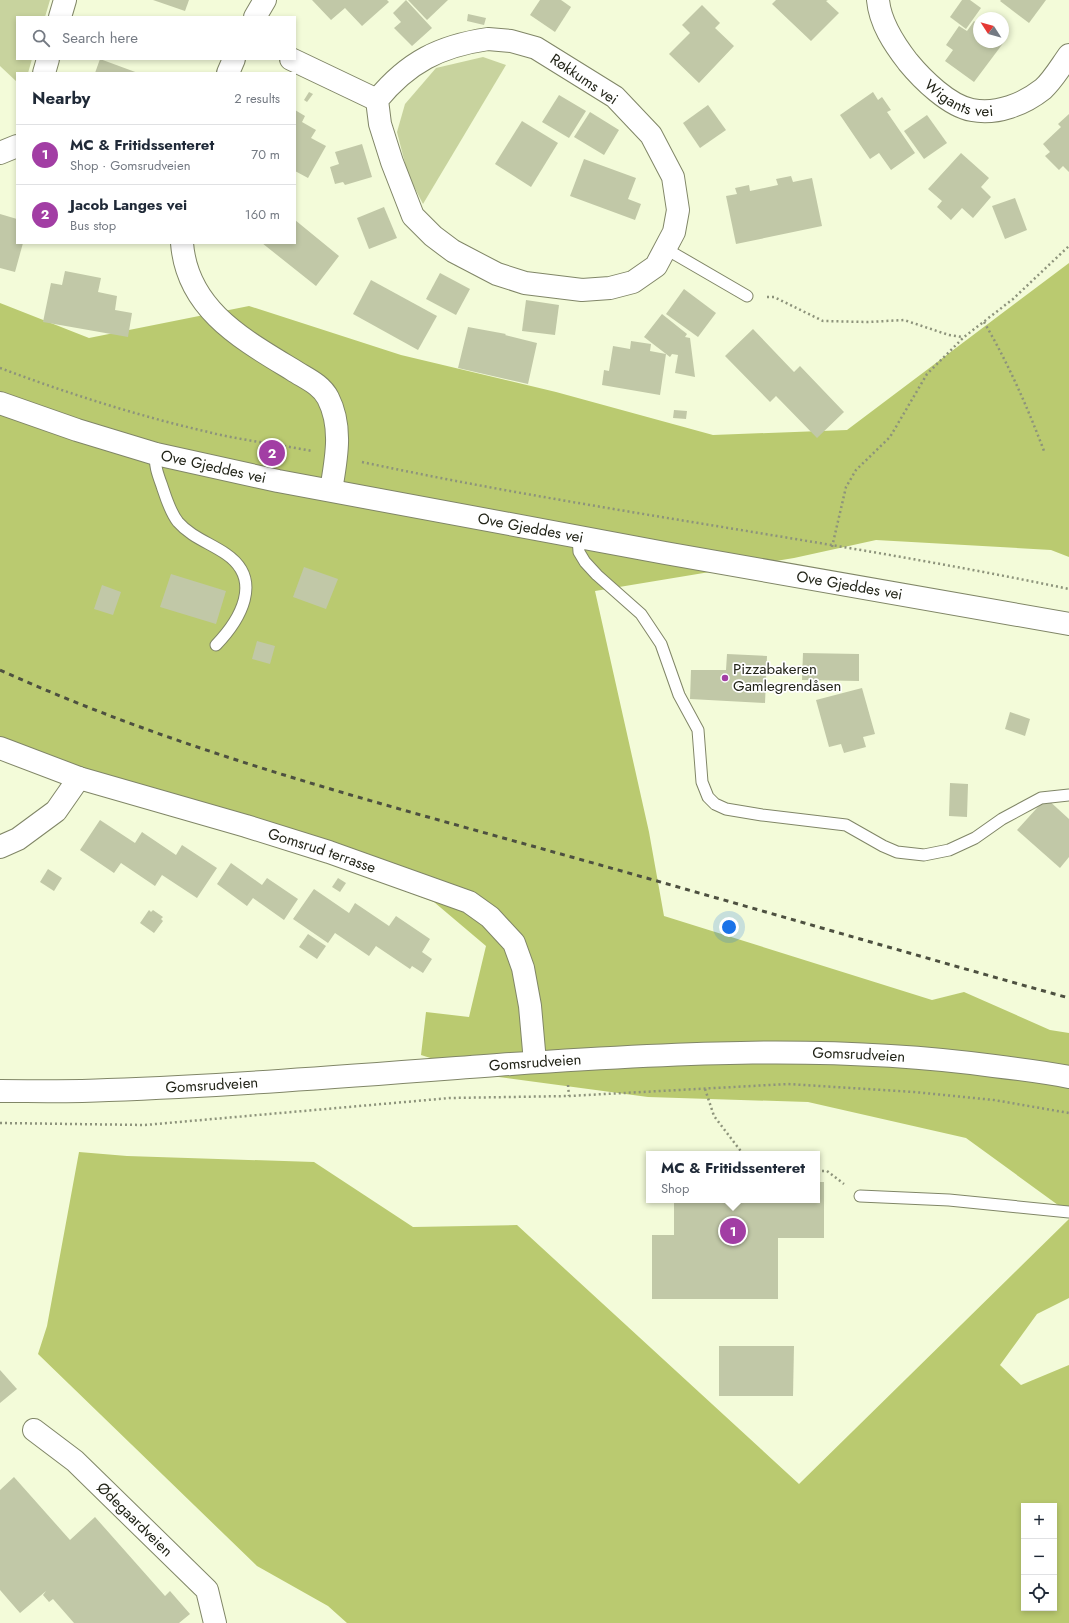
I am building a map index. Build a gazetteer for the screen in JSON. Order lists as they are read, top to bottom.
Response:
{
  "streets": {
    "street": [
      "Røkkums vei",
      "Wigants vei",
      "Ove Gjeddes vei",
      "Gomsrud terrasse",
      "Gomsrudveien",
      "Ødegaardveien"
    ]
  },
  "crossings": [
    ["Gomsrud terrasse", "Gomsrudveien"]
  ],
  "places": ["Pizzabakeren Gamlegrendåsen"],
  "north": "top left",
  "page": {
    "search": "Search here",
    "heading": ["Nearby", "2 results"],
    "list": [
      {
        "mark": "1",
        "name": "MC & Fritidssenteret",
        "note": "Shop · Gomsrudveien",
        "value": "70 m"
      },
      {
        "mark": "2",
        "name": "Jacob Langes vei",
        "note": "Bus stop",
        "value": "160 m"
      }
    ],
    "pins": ["2", "1"],
    "popup": ["MC & Fritidssenteret", "Shop"],
    "map_buttons": ["+", "−"]
  }
}
